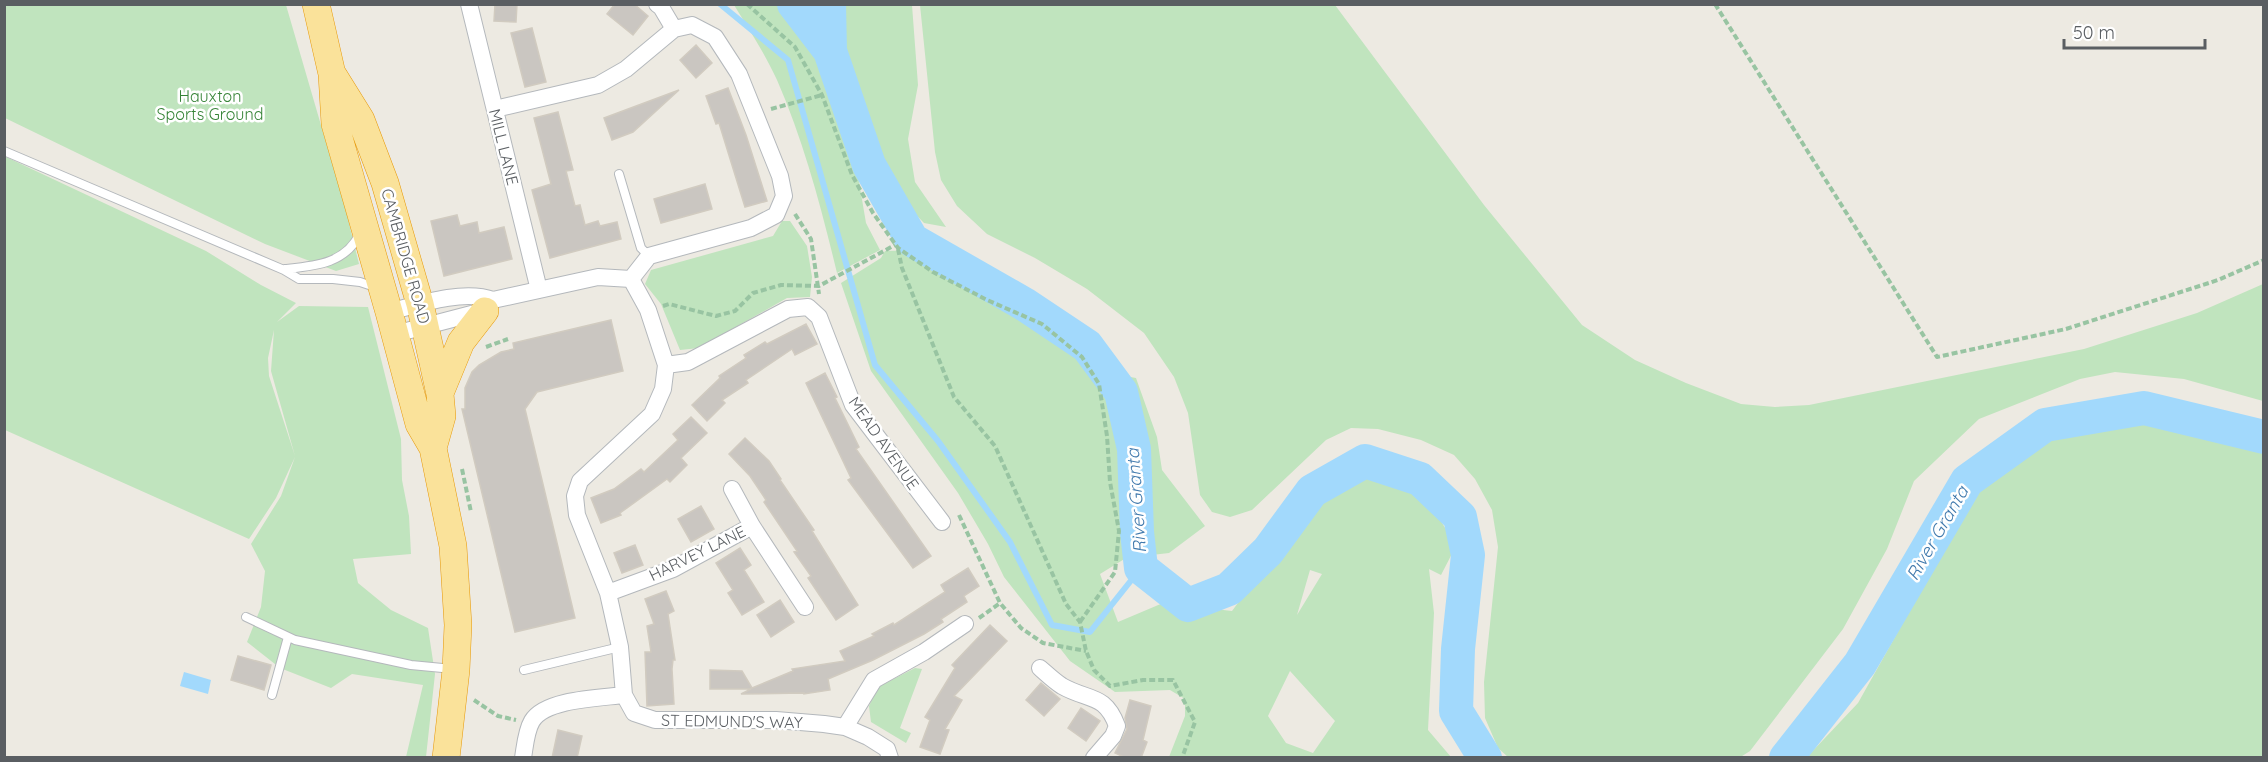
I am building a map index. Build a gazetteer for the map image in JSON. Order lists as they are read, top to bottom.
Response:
{
  "streets": {
    "highway": ["CAMBRIDGE ROAD"],
    "street": [
      "MILL LANE",
      "MEAD AVENUE",
      "HARVEY LANE",
      "ST EDMUND'S WAY"
    ]
  },
  "water": ["River Granta"],
  "parks": ["Hauxton Sports Ground"],
  "scale_bar": "50 m"
}
